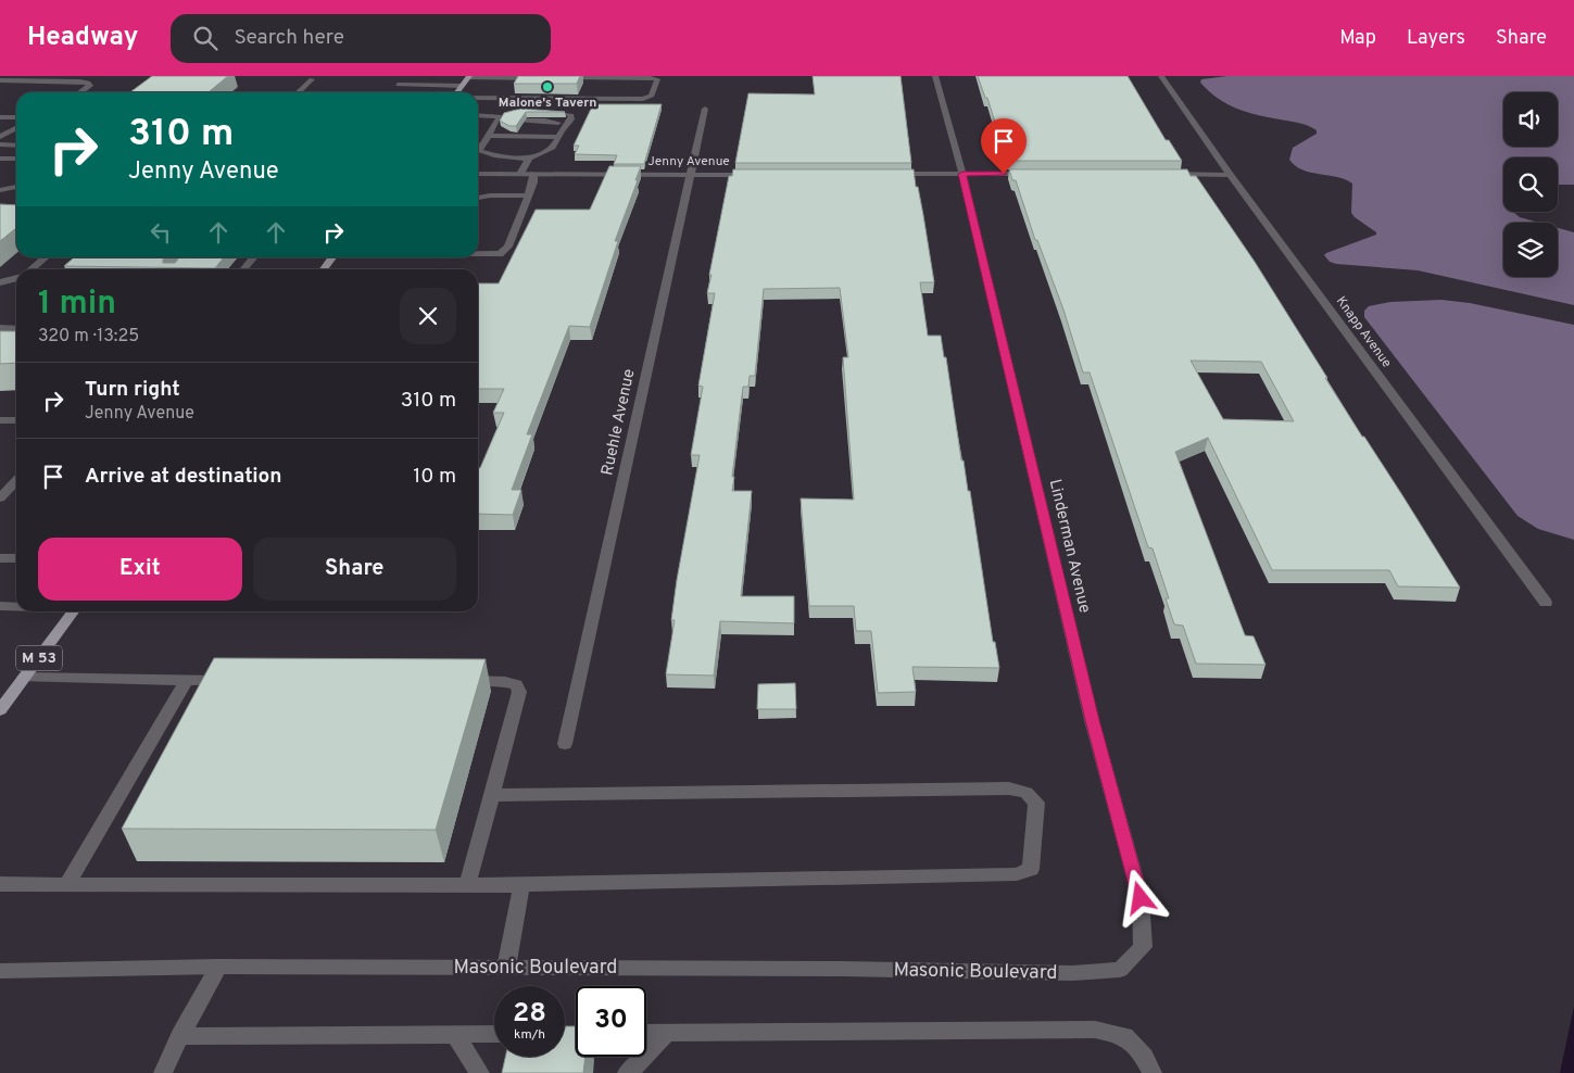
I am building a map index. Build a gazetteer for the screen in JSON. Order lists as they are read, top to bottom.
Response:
{
  "streets": {
    "main road": ["M 53"],
    "street": [
      "Jenny Avenue",
      "Knapp Avenue",
      "Ruehle Avenue",
      "Linderman Avenue",
      "Masonic Boulevard"
    ]
  },
  "crossings": [
    ["Jenny Avenue", "Ruehle Avenue"],
    ["Linderman Avenue", "Masonic Boulevard"]
  ],
  "places": ["Malone's Tavern"],
  "page": {
    "header": "Headway",
    "search": "Search here",
    "nav": ["Map", "Layers", "Share"],
    "turn": ["310 m", "Jenny Avenue"],
    "heading": ["1 min", "320 m · 13:25"],
    "list": [
      {
        "name": "Turn right",
        "note": "Jenny Avenue",
        "value": "310 m"
      },
      {
        "name": "Arrive at destination",
        "value": "10 m"
      }
    ],
    "buttons": ["Exit", "Share"],
    "speed": "28 km/h",
    "limit": "30"
  }
}
